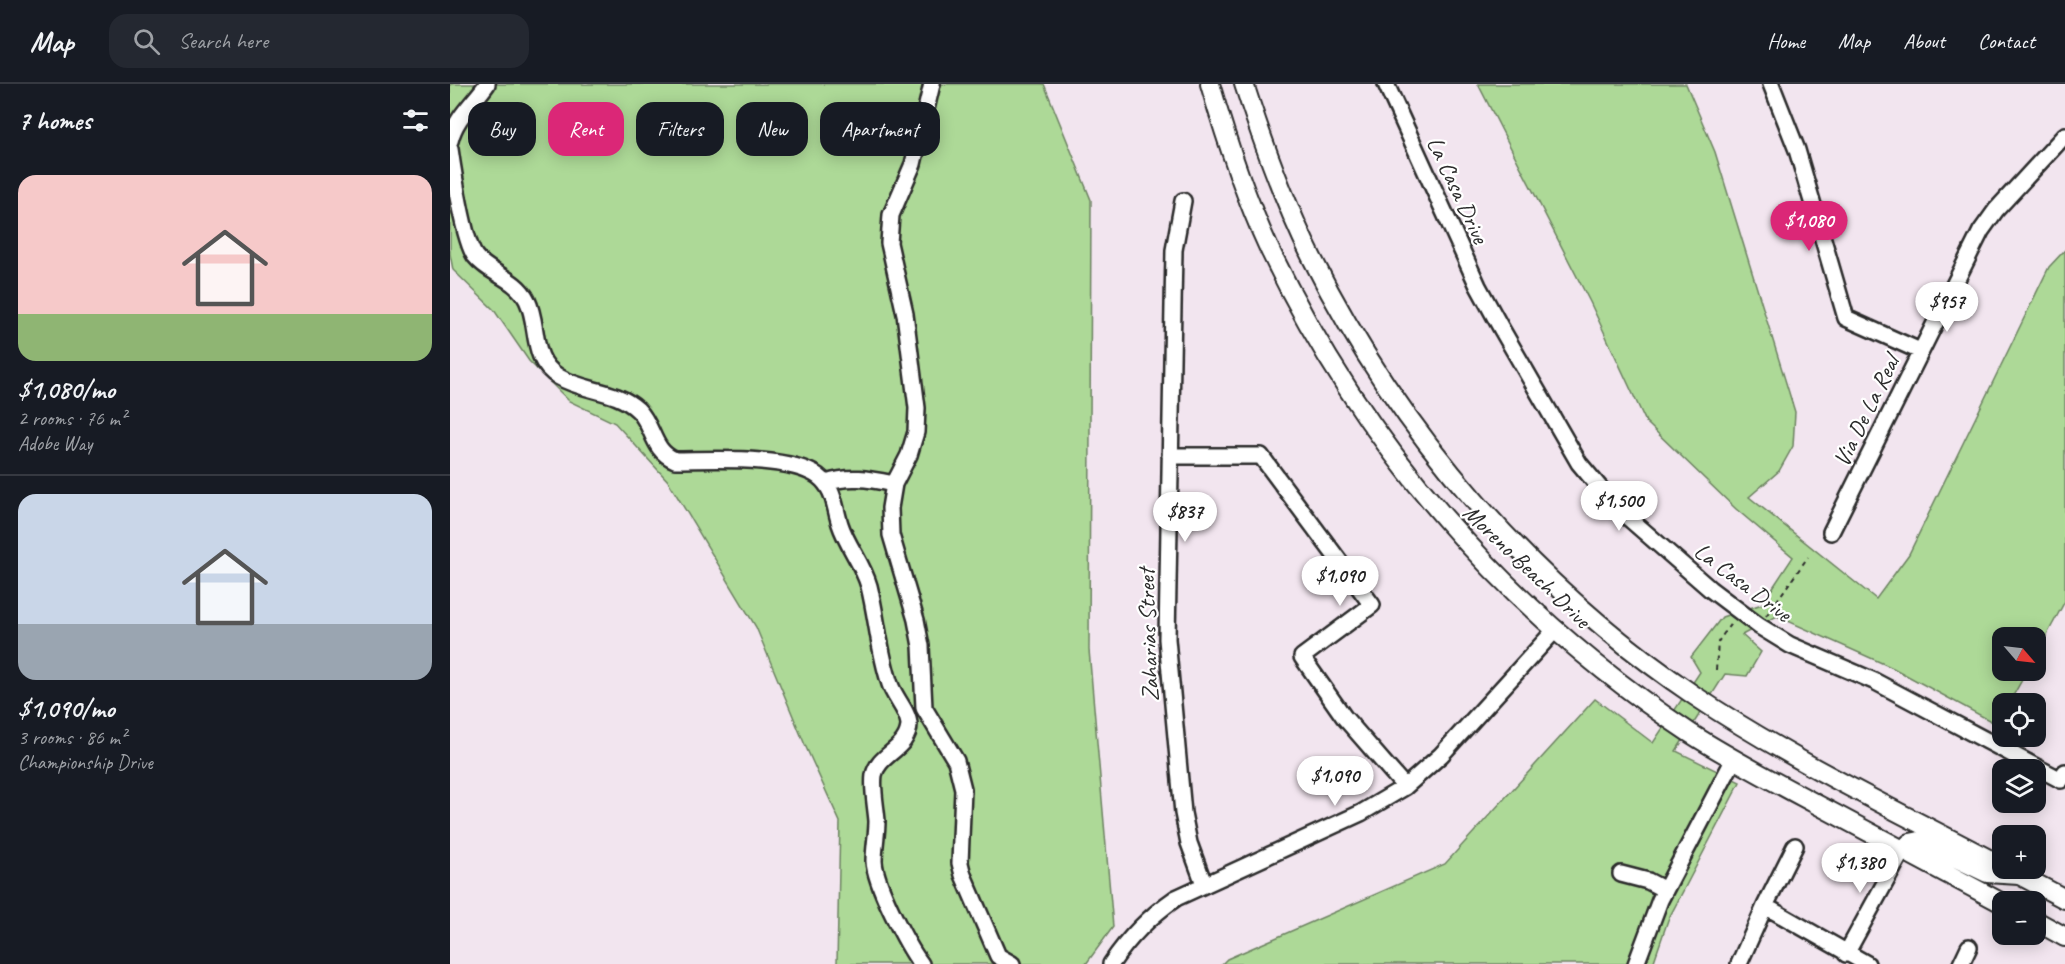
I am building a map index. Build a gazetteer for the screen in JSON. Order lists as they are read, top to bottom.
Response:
{
  "streets": {
    "main road": ["Moreno Beach Drive"],
    "street": ["La Casa Drive", "Via De La Real", "Zaharias Street"]
  },
  "north": "bottom right",
  "page": {
    "header": "Map",
    "search": "Search here",
    "nav": [
      "Home",
      "Map",
      "About",
      "Contact"
    ],
    "heading": "7 homes",
    "chip": [
      "Buy",
      "Rent",
      "Filters",
      "New",
      "Apartment"
    ],
    "list": [
      {
        "name": "$1,080/mo",
        "note": "2 rooms · 76 m² · Adobe Way"
      },
      {
        "name": "$1,090/mo",
        "note": "3 rooms · 86 m² · Championship Drive"
      }
    ],
    "price": [
      "$1,080",
      "$957",
      "$1,500",
      "$837",
      "$1,090",
      "$1,090",
      "$1,380"
    ],
    "map_buttons": ["+", "−"]
  }
}
